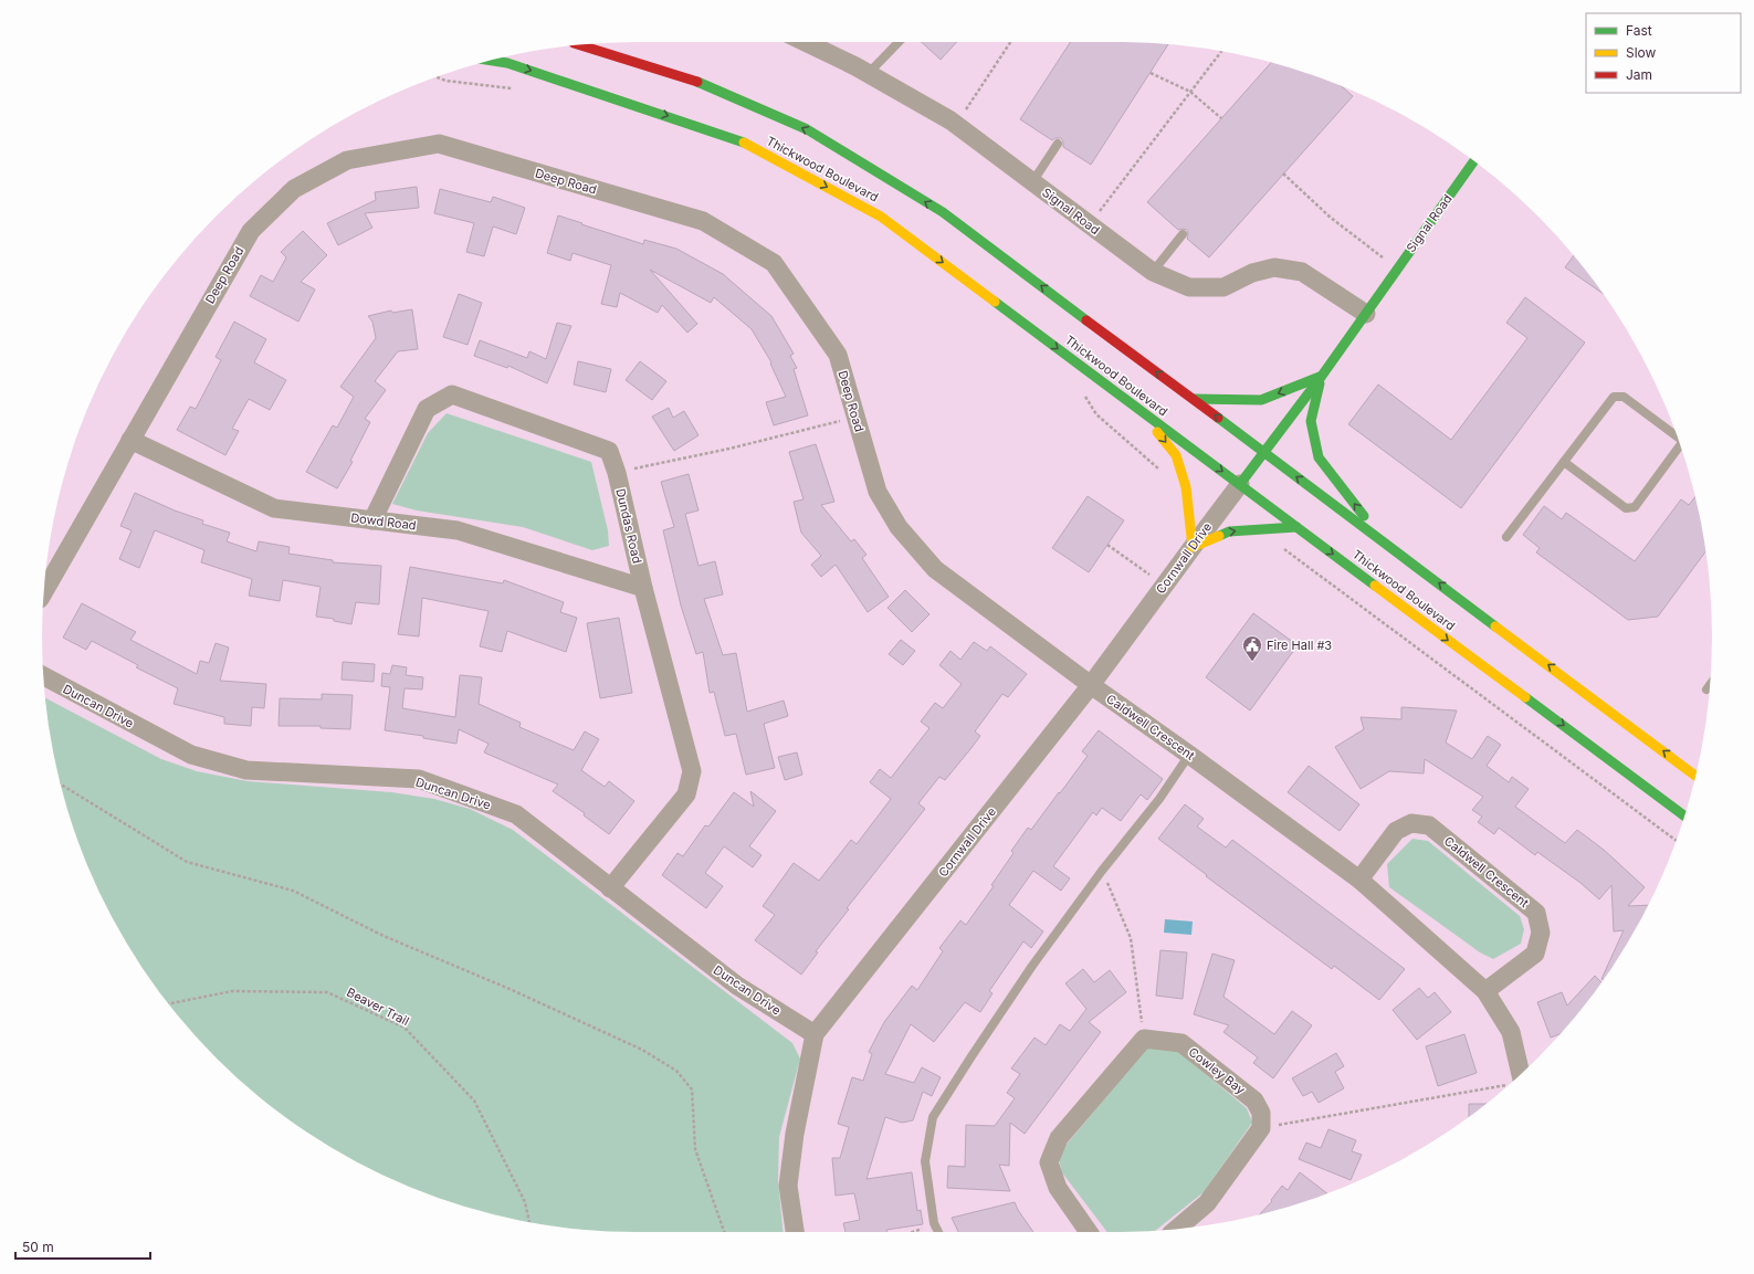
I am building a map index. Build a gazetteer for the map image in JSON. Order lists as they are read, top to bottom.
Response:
{
  "streets": {
    "main road": ["Thickwood Boulevard", "Signal Road"],
    "street": [
      "Deep Road",
      "Dowd Road",
      "Dundas Road",
      "Cornwall Drive",
      "Duncan Drive",
      "Caldwell Crescent",
      "Cowley Bay"
    ],
    "path": ["Beaver Trail"]
  },
  "crossings": [
    ["Thickwood Boulevard", "Signal Road"],
    ["Thickwood Boulevard", "Cornwall Drive"],
    ["Deep Road", "Dowd Road"],
    ["Deep Road", "Cornwall Drive"],
    ["Deep Road", "Caldwell Crescent"],
    ["Signal Road", "Cornwall Drive"],
    ["Dowd Road", "Dundas Road"],
    ["Dundas Road", "Duncan Drive"],
    ["Cornwall Drive", "Duncan Drive"],
    ["Cornwall Drive", "Caldwell Crescent"]
  ],
  "places": {
    "public building": ["Fire Hall #3"]
  },
  "legend": ["Fast", "Slow", "Jam"],
  "scale_bar": "50 m"
}
